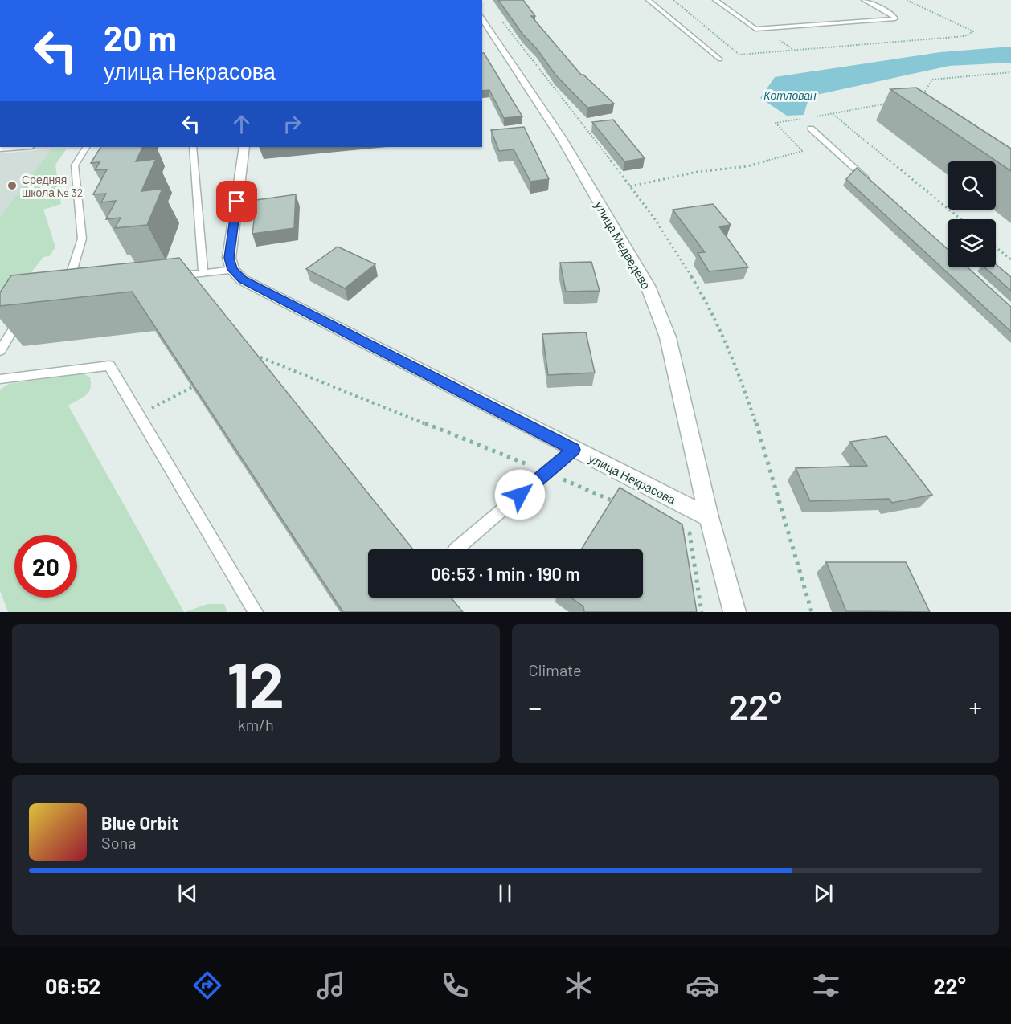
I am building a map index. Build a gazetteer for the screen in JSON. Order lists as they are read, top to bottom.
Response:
{
  "streets": {
    "street": ["улица Медведево", "улица Некрасова"]
  },
  "crossings": [
    ["улица Медведево", "улица Некрасова"]
  ],
  "water": ["Котлован"],
  "places": ["Средняя школа № 32"],
  "page": {
    "turn": ["20 m", "улица Некрасова"],
    "limit": "20",
    "trip": "06:53 · 1 min · 190 m",
    "tile": [
      ["12", "km/h"],
      "Climate"
    ],
    "heat": ["−", "22°", "+"],
    "song": ["Blue Orbit", "Sona"],
    "tabs": ["06:52", "22°"]
  }
}
